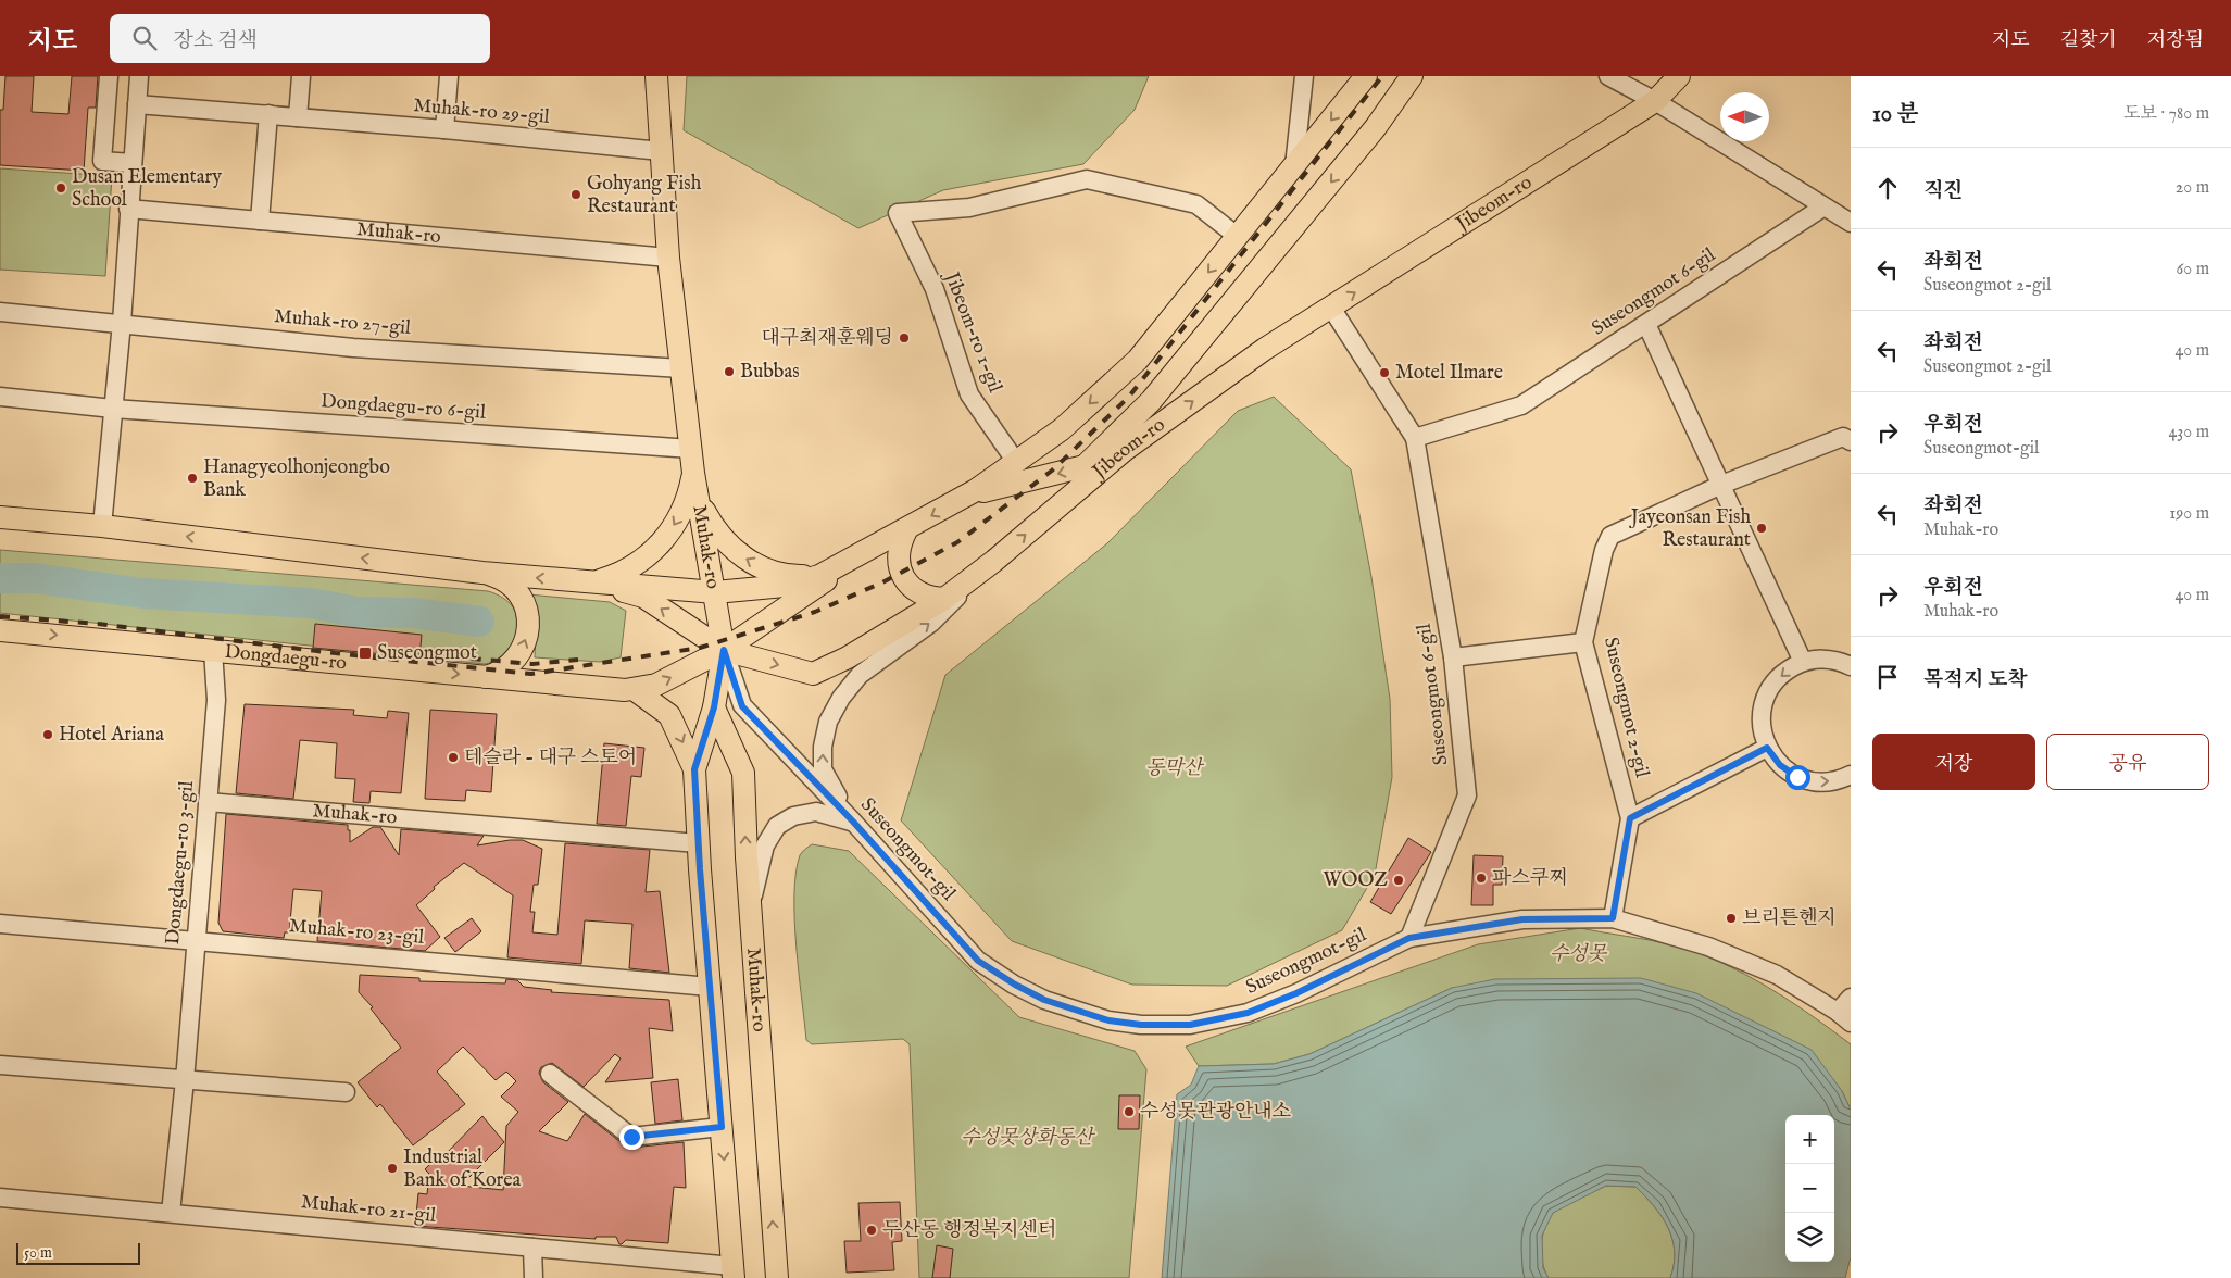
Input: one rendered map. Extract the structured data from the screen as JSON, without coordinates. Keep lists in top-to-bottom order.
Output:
{
  "streets": {
    "main road": ["Jibeom-ro", "Muhak-ro", "Dongdaegu-ro"],
    "street": [
      "Muhak-ro 29-gil",
      "Suseongmot 6-gil",
      "Muhak-ro 27-gil",
      "Jibeom-ro 1-gil",
      "Dongdaegu-ro 6-gil",
      "Suseongmot 2-gil",
      "Suseongmot-gil",
      "Dongdaegu-ro 3-gil",
      "Muhak-ro 23-gil",
      "Muhak-ro 21-gil"
    ]
  },
  "crossings": [
    ["Muhak-ro 29-gil", "Muhak-ro"],
    ["Jibeom-ro", "Muhak-ro"],
    ["Jibeom-ro", "Suseongmot 6-gil"],
    ["Jibeom-ro", "Dongdaegu-ro"],
    ["Jibeom-ro", "Suseongmot-gil"],
    ["Muhak-ro", "Muhak-ro 27-gil"],
    ["Muhak-ro", "Dongdaegu-ro 6-gil"],
    ["Muhak-ro", "Dongdaegu-ro"],
    ["Muhak-ro", "Suseongmot-gil"],
    ["Muhak-ro", "Dongdaegu-ro 3-gil"],
    ["Muhak-ro", "Muhak-ro 23-gil"],
    ["Muhak-ro", "Muhak-ro 21-gil"],
    ["Suseongmot 6-gil", "Suseongmot-gil"],
    ["Dongdaegu-ro", "Suseongmot-gil"],
    ["Dongdaegu-ro", "Dongdaegu-ro 3-gil"],
    ["Suseongmot 2-gil", "Suseongmot-gil"],
    ["Dongdaegu-ro 3-gil", "Muhak-ro 23-gil"],
    ["Dongdaegu-ro 3-gil", "Muhak-ro 21-gil"]
  ],
  "parks": ["동막산", "수성못", "수성못상화동산"],
  "places": {
    "other": [
      "Dusan Elementary School",
      "Gohyang Fish Restaurant",
      "대구최재훈웨딩",
      "Bubbas",
      "Motel Ilmare",
      "Hanagyeolhonjeongbo Bank",
      "Jayeonsan Fish Restaurant",
      "Hotel Ariana",
      "테슬라 - 대구 스토어",
      "파스쿠찌",
      "WOOZ",
      "브리튼헨지",
      "수성못관광안내소",
      "Industrial Bank of Korea",
      "두산동 행정복지센터"
    ],
    "transit": ["Suseongmot"]
  },
  "scale_bar": "50 m",
  "north": "left",
  "page": {
    "header": "지도",
    "search": "장소 검색",
    "nav": ["지도", "길찾기", "저장됨"],
    "heading": ["10 분", "도보 · 780 m"],
    "list": [
      ["직진", "20 m"],
      ["좌회전", "Suseongmot 2-gil", "60 m"],
      ["좌회전", "Suseongmot 2-gil", "40 m"],
      ["우회전", "Suseongmot-gil", "430 m"],
      ["좌회전", "Muhak-ro", "190 m"],
      ["우회전", "Muhak-ro", "40 m"],
      "목적지 도착"
    ],
    "buttons": ["저장", "공유"],
    "map_buttons": ["+", "−"],
    "scale": "50 m"
  }
}
